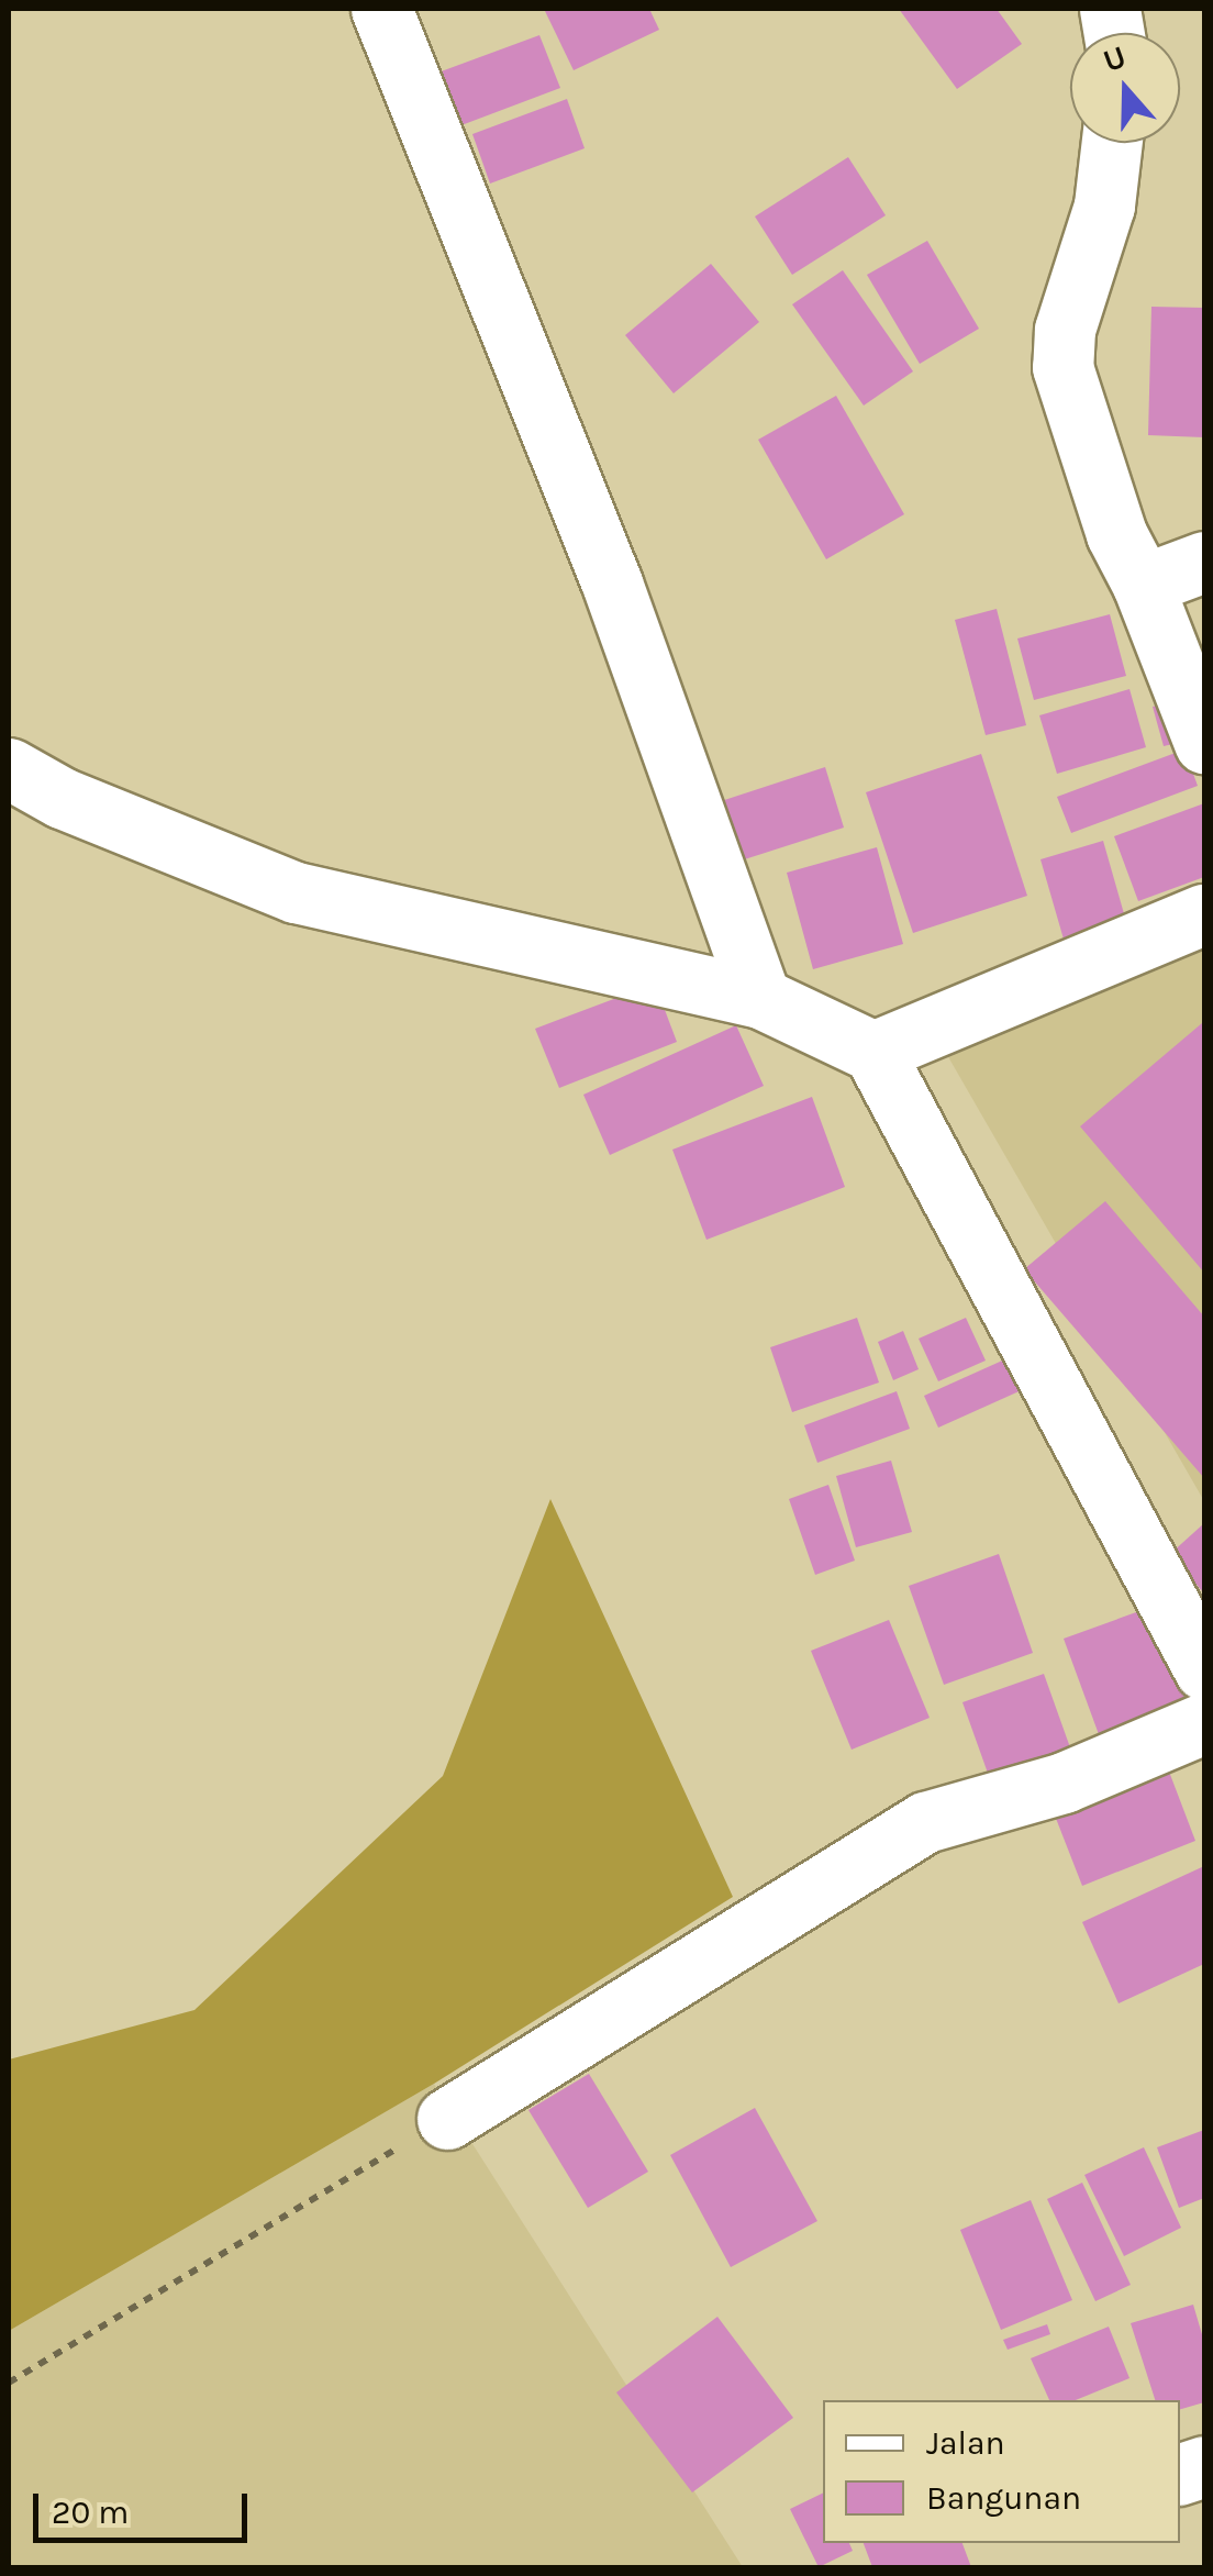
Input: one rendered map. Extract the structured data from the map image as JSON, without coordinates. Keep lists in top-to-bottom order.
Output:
{
  "legend": ["Jalan", "Bangunan"],
  "scale_bar": "20 m",
  "north": "top"
}
